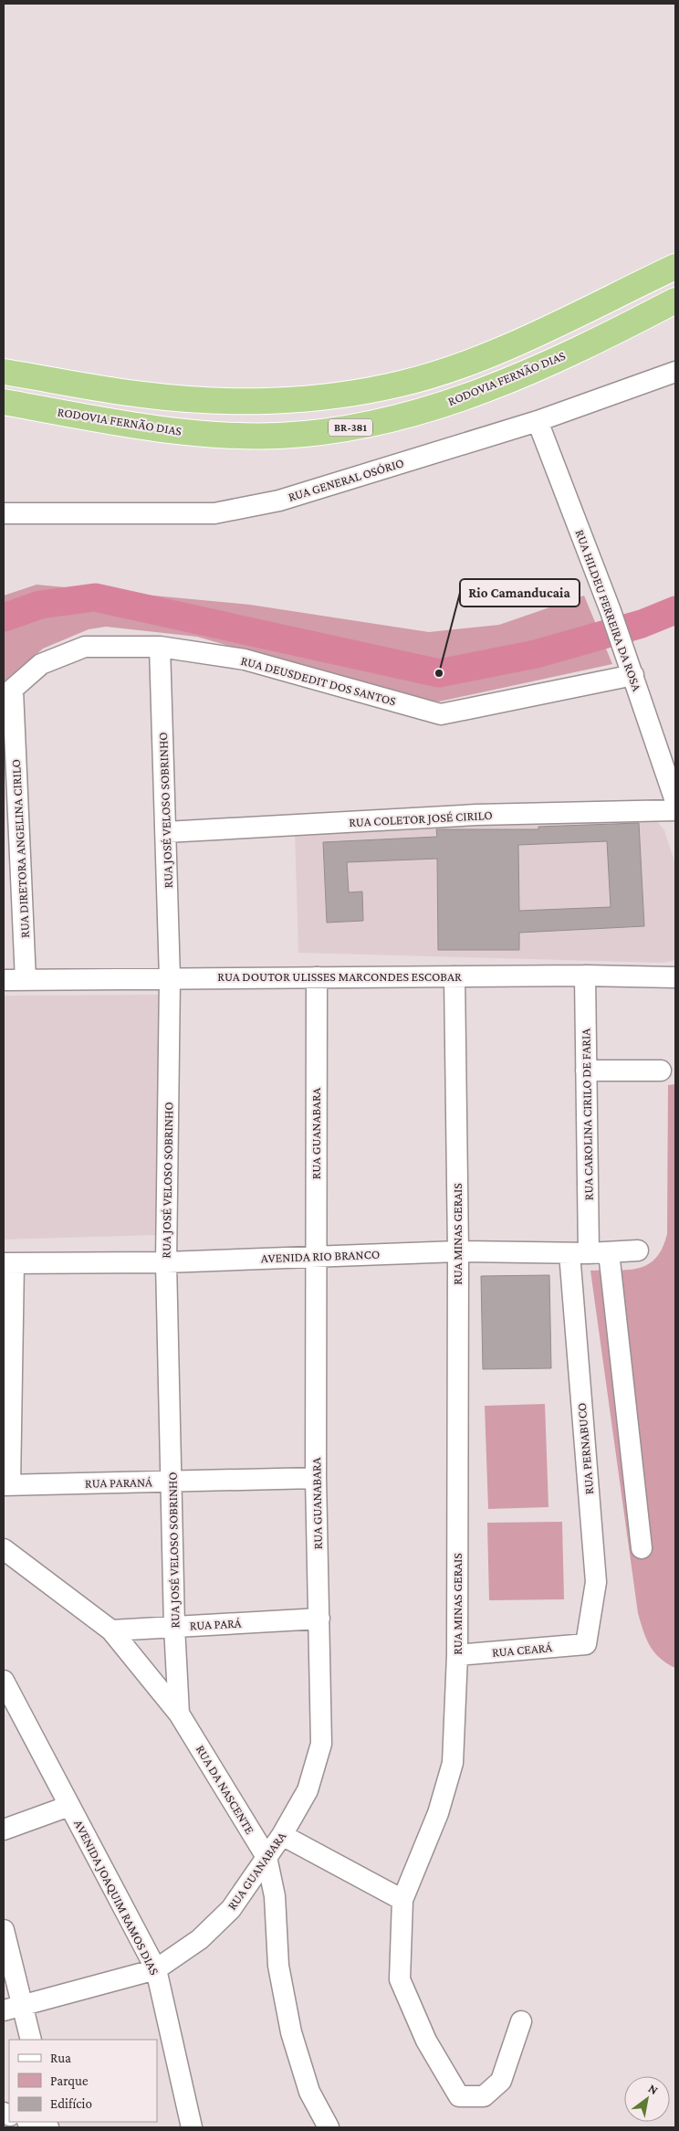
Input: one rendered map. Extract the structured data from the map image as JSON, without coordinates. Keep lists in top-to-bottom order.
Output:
{
  "streets": {
    "highway": ["RODOVIA FERNÃO DIAS", "BR-381"],
    "street": [
      "RUA GENERAL OSÓRIO",
      "RUA HILDEU FERREIRA DA ROSA",
      "RUA DEUSDEDIT DOS SANTOS",
      "RUA JOSÉ VELOSO SOBRINHO",
      "RUA COLETOR JOSÉ CIRILO",
      "RUA DIRETORA ANGELINA CIRILO",
      "RUA DOUTOR ULISSES MARCONDES ESCOBAR",
      "RUA CAROLINA CIRILO DE FARIA",
      "RUA GUANABARA",
      "RUA MINAS GERAIS",
      "AVENIDA RIO BRANCO",
      "RUA PERNABUCO",
      "RUA PARANÁ",
      "RUA PARÁ",
      "RUA CEARÁ",
      "RUA DA NASCENTE",
      "AVENIDA JOAQUIM RAMOS DIAS"
    ]
  },
  "crossings": [
    ["RUA GENERAL OSÓRIO", "RUA HILDEU FERREIRA DA ROSA"],
    ["RUA HILDEU FERREIRA DA ROSA", "RUA DEUSDEDIT DOS SANTOS"],
    ["RUA DEUSDEDIT DOS SANTOS", "RUA JOSÉ VELOSO SOBRINHO"],
    ["RUA DEUSDEDIT DOS SANTOS", "RUA DIRETORA ANGELINA CIRILO"],
    ["RUA JOSÉ VELOSO SOBRINHO", "RUA COLETOR JOSÉ CIRILO"],
    ["RUA JOSÉ VELOSO SOBRINHO", "RUA DOUTOR ULISSES MARCONDES ESCOBAR"],
    ["RUA JOSÉ VELOSO SOBRINHO", "AVENIDA RIO BRANCO"],
    ["RUA JOSÉ VELOSO SOBRINHO", "RUA PARANÁ"],
    ["RUA JOSÉ VELOSO SOBRINHO", "RUA PARÁ"],
    ["RUA JOSÉ VELOSO SOBRINHO", "RUA DA NASCENTE"],
    ["RUA DIRETORA ANGELINA CIRILO", "RUA DOUTOR ULISSES MARCONDES ESCOBAR"],
    ["RUA DOUTOR ULISSES MARCONDES ESCOBAR", "RUA CAROLINA CIRILO DE FARIA"],
    ["RUA DOUTOR ULISSES MARCONDES ESCOBAR", "RUA GUANABARA"],
    ["RUA DOUTOR ULISSES MARCONDES ESCOBAR", "RUA MINAS GERAIS"],
    ["RUA CAROLINA CIRILO DE FARIA", "AVENIDA RIO BRANCO"],
    ["RUA CAROLINA CIRILO DE FARIA", "RUA PERNABUCO"],
    ["RUA GUANABARA", "AVENIDA RIO BRANCO"],
    ["RUA GUANABARA", "RUA PARANÁ"],
    ["RUA GUANABARA", "RUA PARÁ"],
    ["RUA GUANABARA", "RUA DA NASCENTE"],
    ["RUA GUANABARA", "AVENIDA JOAQUIM RAMOS DIAS"],
    ["RUA MINAS GERAIS", "AVENIDA RIO BRANCO"],
    ["RUA MINAS GERAIS", "RUA CEARÁ"],
    ["AVENIDA RIO BRANCO", "RUA PERNABUCO"],
    ["RUA PERNABUCO", "RUA CEARÁ"],
    ["RUA PARÁ", "RUA DA NASCENTE"]
  ],
  "places": ["Rio Camanducaia"],
  "legend": ["Rua", "Parque", "Edifício"],
  "north": "top right"
}
